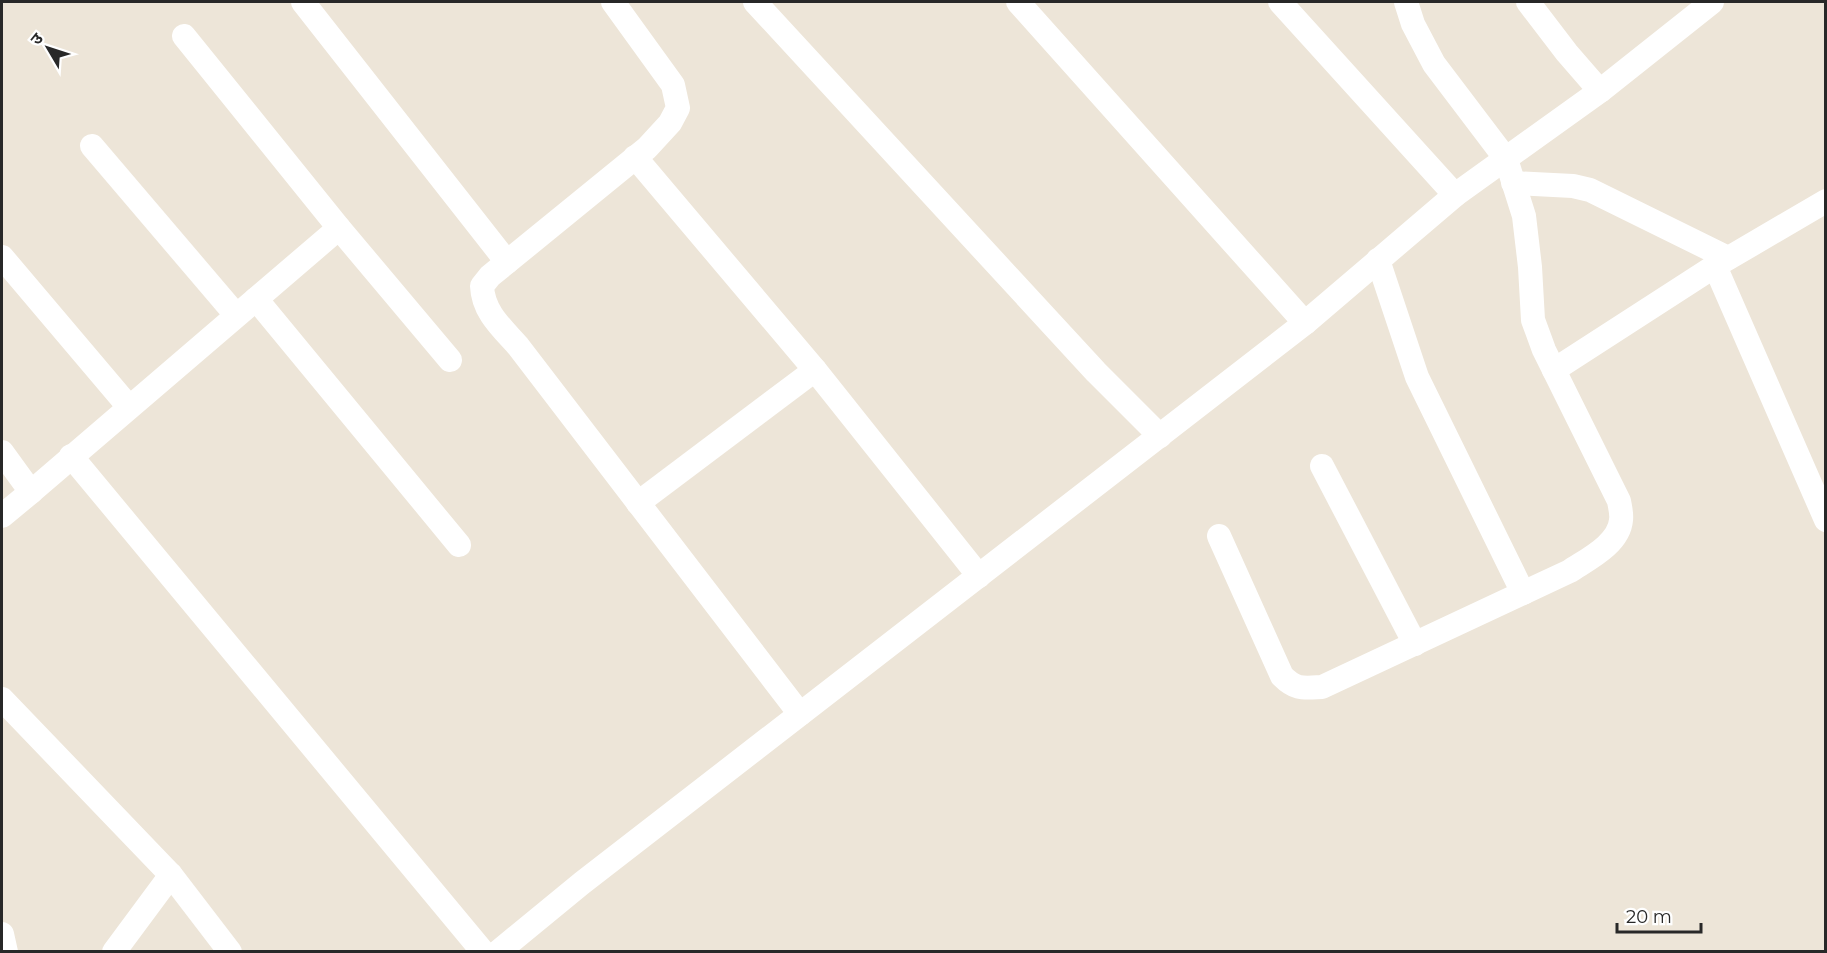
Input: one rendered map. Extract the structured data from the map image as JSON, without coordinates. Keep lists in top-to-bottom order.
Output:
{
  "scale_bar": "20 m",
  "north": "top left"
}
